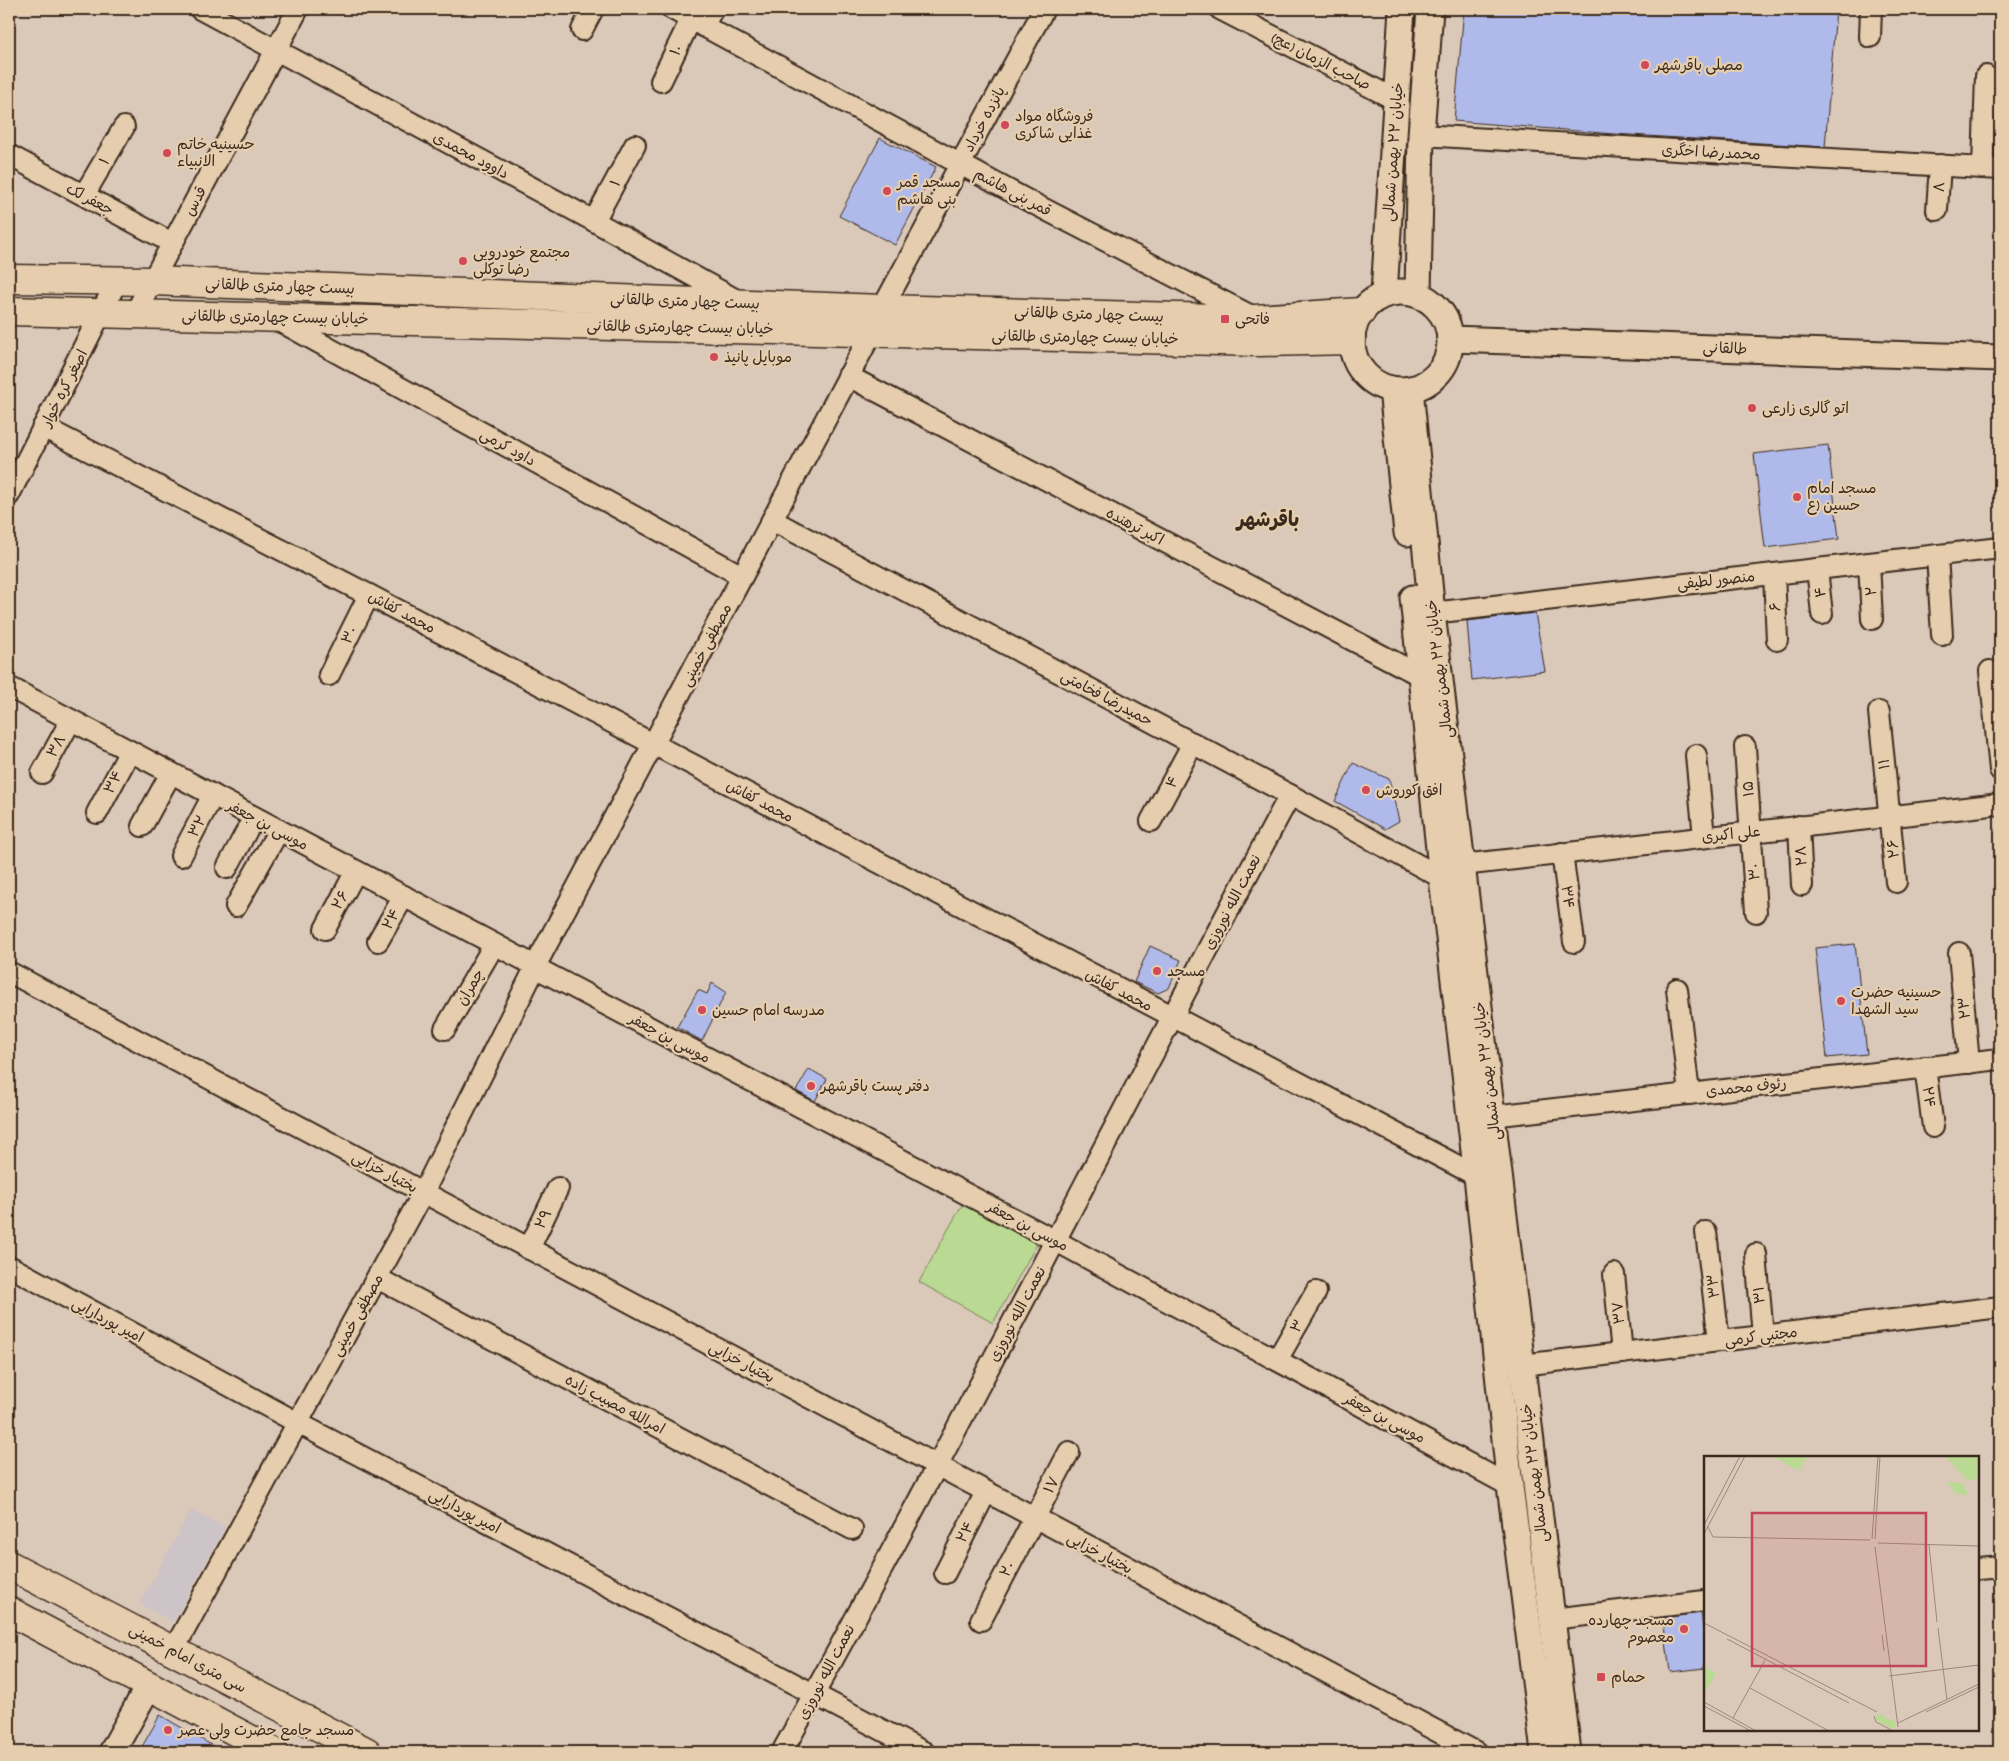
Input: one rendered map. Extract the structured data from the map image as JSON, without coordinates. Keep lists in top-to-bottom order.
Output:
{
  "streets": {
    "main road": ["بیست چهار متری طالقانی", "خیابان بیست چهارمتری طالقانی", "سی متری امام خمینی"],
    "street": [
      "۱۰",
      "صاحب الزمان (عج)",
      "پانزده خرداد",
      "خیابان ۲۲ بهمن شمالی",
      "محمدرضا اخگری",
      "داوود محمدی",
      "۱",
      "۸",
      "قمر بنی هاشم",
      "جعفر لک",
      "قدس",
      "طالقانی",
      "اصغر کره خوار",
      "داود کرمی",
      "اکبر ترهنده",
      "منصور لطیفی",
      "۲",
      "۴",
      "۶",
      "محمد کفاش",
      "۳۰",
      "مصطفی خمینی",
      "حمیدرضا فخامتی",
      "۳۸",
      "۱۱",
      "۳۴",
      "۱۵",
      "موسی بن جعفر",
      "۳۲",
      "علی اکبری",
      "۲۶",
      "۲۸",
      "نعمت الله نوروزی",
      "۲۴",
      "چمران",
      "۲۳",
      "رئوف محمدی",
      "بختیار خزایی",
      "۲۹",
      "۳۳",
      "۳۱",
      "۳۷",
      "امیر پوردارایی",
      "۳",
      "مجتبی کرمی",
      "امرالله مصیب زاده",
      "۱۷",
      "۲۰"
    ]
  },
  "crossings": [
    ["۱۰", "قمر بنی هاشم"],
    ["صاحب الزمان (عج)", "خیابان ۲۲ بهمن شمالی"],
    ["پانزده خرداد", "قمر بنی هاشم"],
    ["پانزده خرداد", "بیست چهار متری طالقانی"],
    ["پانزده خرداد", "خیابان بیست چهارمتری طالقانی"],
    ["پانزده خرداد", "مصطفی خمینی"],
    ["خیابان ۲۲ بهمن شمالی", "محمدرضا اخگری"],
    ["خیابان ۲۲ بهمن شمالی", "خیابان بیست چهارمتری طالقانی"],
    ["خیابان ۲۲ بهمن شمالی", "طالقانی"],
    ["خیابان ۲۲ بهمن شمالی", "اکبر ترهنده"],
    ["خیابان ۲۲ بهمن شمالی", "منصور لطیفی"],
    ["خیابان ۲۲ بهمن شمالی", "محمد کفاش"],
    ["خیابان ۲۲ بهمن شمالی", "حمیدرضا فخامتی"],
    ["خیابان ۲۲ بهمن شمالی", "موسی بن جعفر"],
    ["خیابان ۲۲ بهمن شمالی", "علی اکبری"],
    ["خیابان ۲۲ بهمن شمالی", "رئوف محمدی"],
    ["خیابان ۲۲ بهمن شمالی", "مجتبی کرمی"],
    ["محمدرضا اخگری", "۸"],
    ["داوود محمدی", "۱"],
    ["داوود محمدی", "قدس"],
    ["داوود محمدی", "بیست چهار متری طالقانی"],
    ["۱", "جعفر لک"],
    ["قمر بنی هاشم", "خیابان بیست چهارمتری طالقانی"],
    ["جعفر لک", "قدس"],
    ["قدس", "بیست چهار متری طالقانی"],
    ["قدس", "خیابان بیست چهارمتری طالقانی"],
    ["بیست چهار متری طالقانی", "خیابان بیست چهارمتری طالقانی"],
    ["بیست چهار متری طالقانی", "اصغر کره خوار"],
    ["بیست چهار متری طالقانی", "مصطفی خمینی"],
    ["خیابان بیست چهارمتری طالقانی", "طالقانی"],
    ["خیابان بیست چهارمتری طالقانی", "اصغر کره خوار"],
    ["خیابان بیست چهارمتری طالقانی", "داود کرمی"],
    ["خیابان بیست چهارمتری طالقانی", "مصطفی خمینی"],
    ["اصغر کره خوار", "محمد کفاش"],
    ["داود کرمی", "مصطفی خمینی"],
    ["اکبر ترهنده", "مصطفی خمینی"],
    ["منصور لطیفی", "۲"],
    ["منصور لطیفی", "۴"],
    ["منصور لطیفی", "۶"],
    ["۴", "حمیدرضا فخامتی"],
    ["محمد کفاش", "۳۰"],
    ["محمد کفاش", "مصطفی خمینی"],
    ["محمد کفاش", "نعمت الله نوروزی"],
    ["۳۰", "۱۵"],
    ["۳۰", "علی اکبری"],
    ["مصطفی خمینی", "حمیدرضا فخامتی"],
    ["مصطفی خمینی", "موسی بن جعفر"],
    ["مصطفی خمینی", "بختیار خزایی"],
    ["مصطفی خمینی", "امیر پوردارایی"],
    ["مصطفی خمینی", "امرالله مصیب زاده"],
    ["مصطفی خمینی", "سی متری امام خمینی"],
    ["حمیدرضا فخامتی", "نعمت الله نوروزی"],
    ["۳۸", "موسی بن جعفر"],
    ["۱۱", "علی اکبری"],
    ["۱۱", "۲۶"],
    ["۳۴", "موسی بن جعفر"],
    ["۳۴", "علی اکبری"],
    ["۱۵", "علی اکبری"],
    ["موسی بن جعفر", "۳۲"],
    ["موسی بن جعفر", "۲۶"],
    ["موسی بن جعفر", "نعمت الله نوروزی"],
    ["موسی بن جعفر", "۲۴"],
    ["موسی بن جعفر", "چمران"],
    ["موسی بن جعفر", "۳"],
    ["علی اکبری", "۲۶"],
    ["علی اکبری", "۲۸"],
    ["نعمت الله نوروزی", "بختیار خزایی"],
    ["نعمت الله نوروزی", "امیر پوردارایی"],
    ["۲۴", "رئوف محمدی"],
    ["۲۴", "بختیار خزایی"],
    ["۲۳", "رئوف محمدی"],
    ["بختیار خزایی", "۲۹"],
    ["بختیار خزایی", "۱۷"],
    ["بختیار خزایی", "۲۰"],
    ["۳۳", "مجتبی کرمی"],
    ["۳۱", "مجتبی کرمی"],
    ["۳۷", "مجتبی کرمی"],
    ["۱۷", "۲۰"]
  ],
  "districts": ["باقرشهر"],
  "places": {
    "other": [
      "مصلی باقرشهر",
      "فروشگاه مواد غذایی شاکری",
      "حسینیه خاتم الانبیاء",
      "مسجد قمر بنی هاشم",
      "مجتمع خودرویی رضا توکلی",
      "موبایل پانیذ",
      "اتو گالری زارعی",
      "مسجد امام حسین (ع",
      "افق کوروش",
      "مسجد",
      "حسینیه حضرت سید الشهدا",
      "مدرسه امام حسین",
      "دفتر پست باقرشهر",
      "مسجد چهارده معصوم",
      "مسجد جامع حضرت ولی عصر"
    ],
    "transit": ["فاتحی", "حمام"]
  }
}
